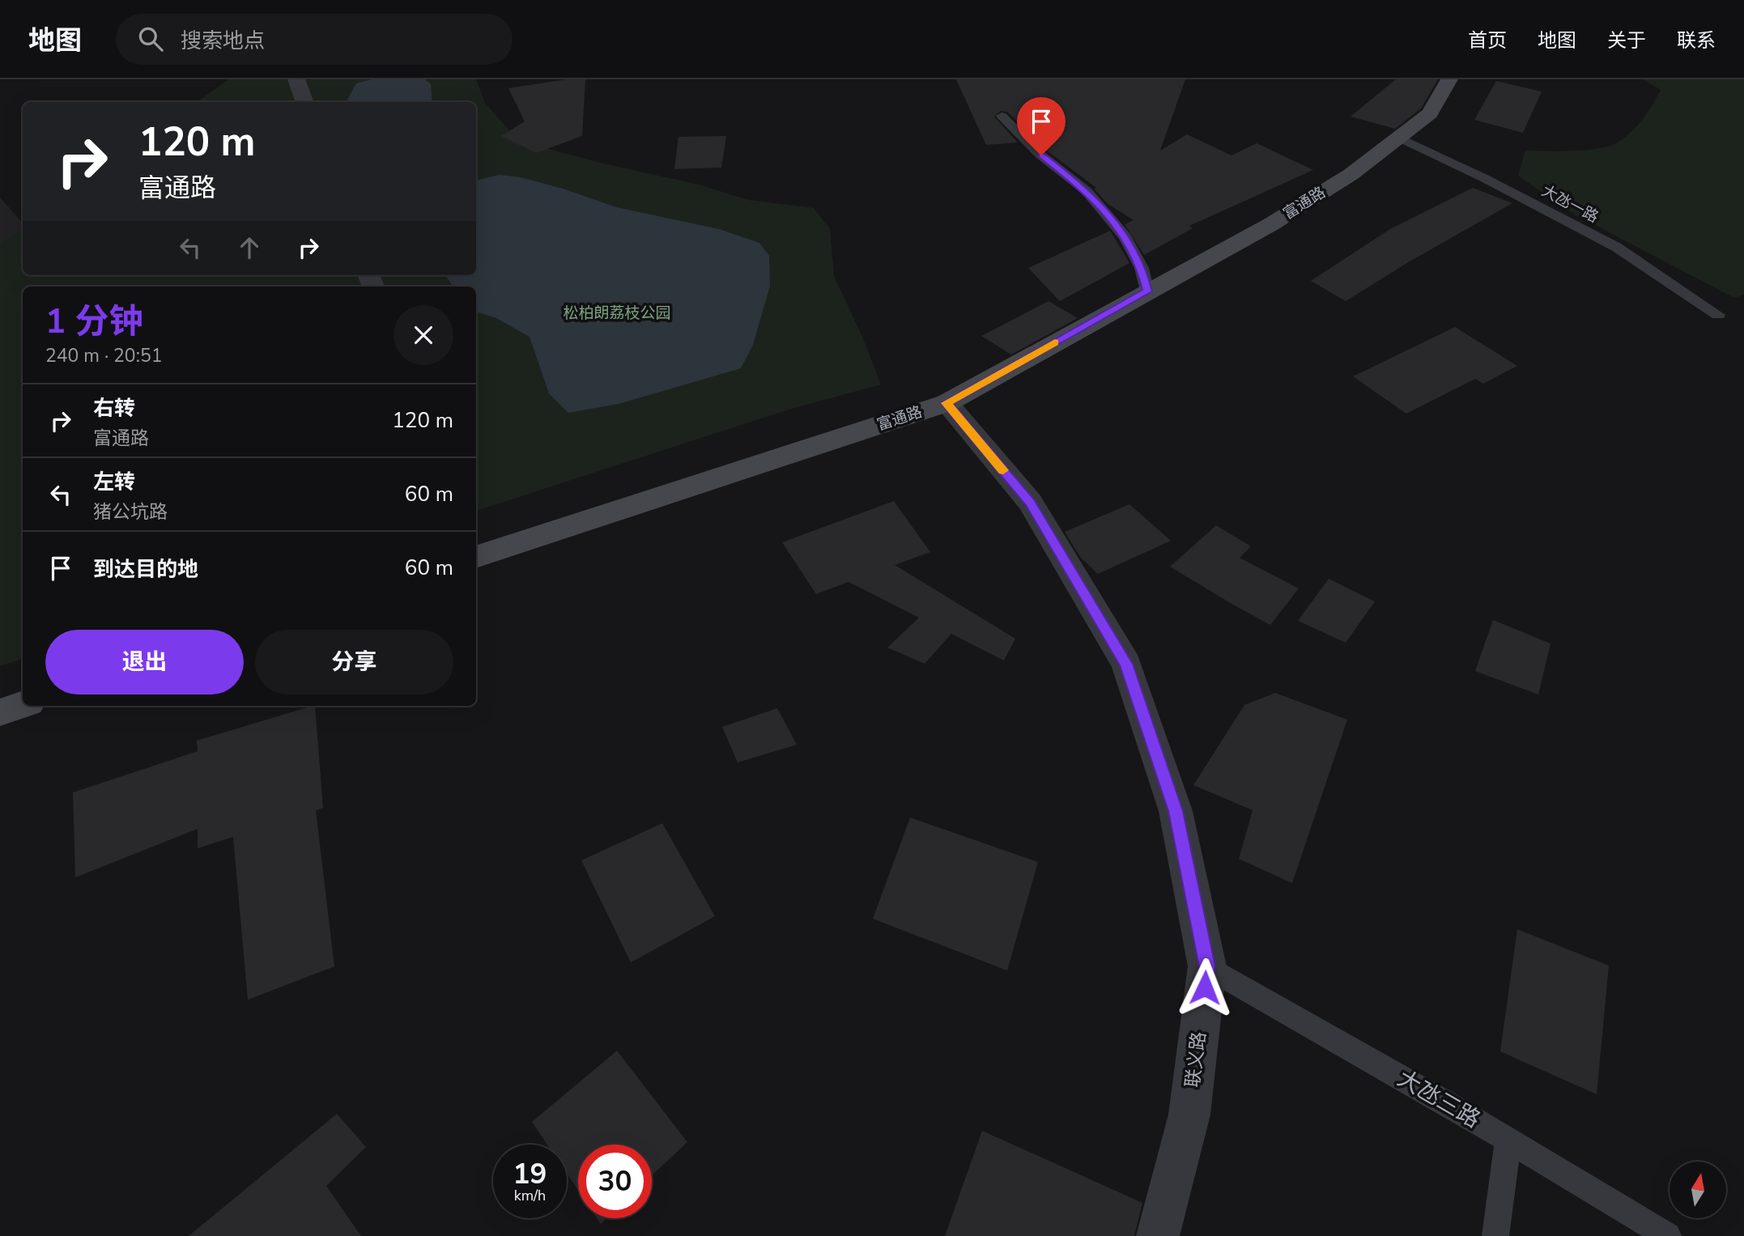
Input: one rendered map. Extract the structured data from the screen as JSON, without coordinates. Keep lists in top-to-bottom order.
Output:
{
  "streets": {
    "street": ["富通路", "联义路"],
    "lane": ["大氹一路", "大氹三路"]
  },
  "crossings": [
    ["富通路", "大氹一路"],
    ["富通路", "联义路"],
    ["联义路", "大氹三路"]
  ],
  "parks": ["松柏朗荔枝公园"],
  "north": "top",
  "page": {
    "header": "地图",
    "search": "搜索地点",
    "nav": [
      "首页",
      "地图",
      "关于",
      "联系"
    ],
    "turn": ["120 m", "富通路"],
    "heading": ["1 分钟", "240 m · 20:51"],
    "list": [
      {
        "name": "右转",
        "note": "富通路",
        "value": "120 m"
      },
      {
        "name": "左转",
        "note": "猪公坑路",
        "value": "60 m"
      },
      {
        "name": "到达目的地",
        "value": "60 m"
      }
    ],
    "buttons": ["退出", "分享"],
    "speed": "19 km/h",
    "limit": "30"
  }
}
